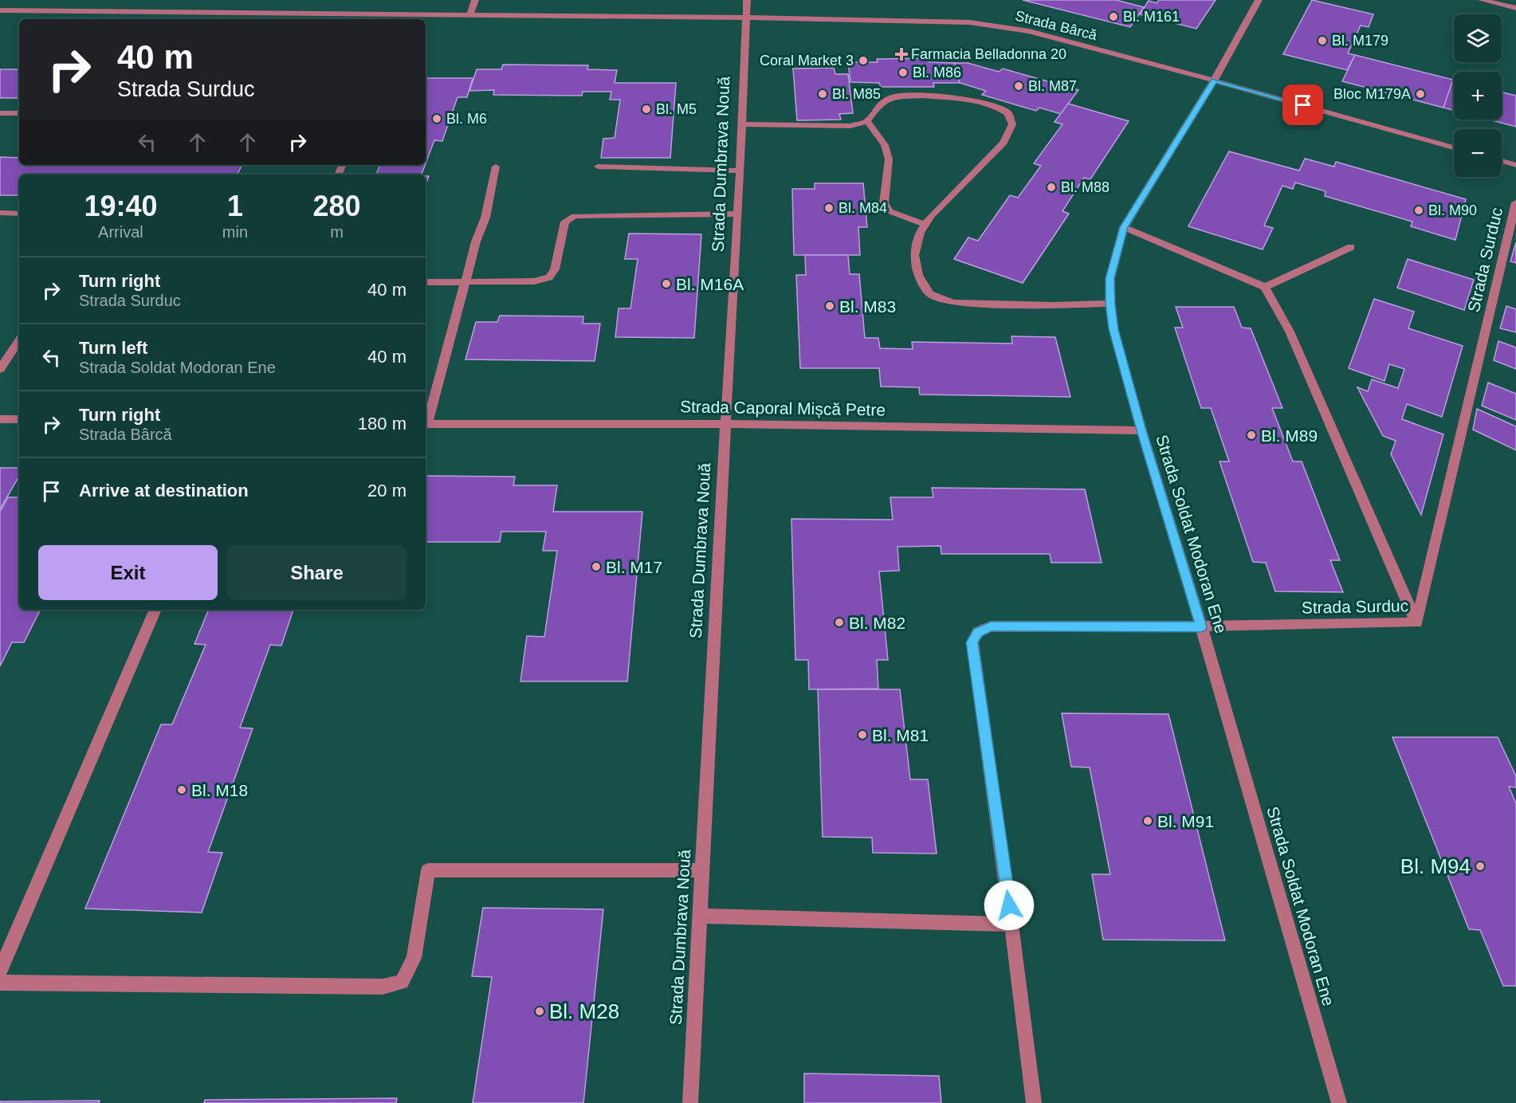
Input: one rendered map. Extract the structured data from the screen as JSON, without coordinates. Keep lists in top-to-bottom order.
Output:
{
  "streets": {
    "street": [
      "Strada Bârcă",
      "Strada Dumbrava Nouă",
      "Strada Surduc",
      "Strada Caporal Mișcă Petre",
      "Strada Soldat Modoran Ene"
    ]
  },
  "crossings": [
    ["Strada Bârcă", "Strada Dumbrava Nouă"],
    ["Strada Bârcă", "Strada Soldat Modoran Ene"],
    ["Strada Dumbrava Nouă", "Strada Caporal Mișcă Petre"],
    ["Strada Surduc", "Strada Soldat Modoran Ene"],
    ["Strada Caporal Mișcă Petre", "Strada Soldat Modoran Ene"]
  ],
  "places": {
    "other": [
      "Bl. M161",
      "Bl. M179",
      "Coral Market 3",
      "Bl. M86",
      "Bl. M87",
      "Bl. M85",
      "Bloc M179A",
      "Bl. M5",
      "Bl. M6",
      "Bl. M88",
      "Bl. M84",
      "Bl. M90",
      "Bl. M16A",
      "Bl. M83",
      "Bl. M89",
      "Bl. M17",
      "Bl. M82",
      "Bl. M81",
      "Bl. M18",
      "Bl. M91",
      "Bl. M94",
      "Bl. M28"
    ],
    "health": ["Farmacia Belladonna 20"]
  },
  "page": {
    "map_buttons": ["+", "−"],
    "turn": ["40 m", "Strada Surduc"],
    "eta": [
      "19:40",
      "Arrival",
      "1",
      "min",
      "280",
      "m"
    ],
    "list": [
      {
        "name": "Turn right",
        "note": "Strada Surduc",
        "value": "40 m"
      },
      {
        "name": "Turn left",
        "note": "Strada Soldat Modoran Ene",
        "value": "40 m"
      },
      {
        "name": "Turn right",
        "note": "Strada Bârcă",
        "value": "180 m"
      },
      {
        "name": "Arrive at destination",
        "value": "20 m"
      }
    ],
    "buttons": ["Exit", "Share"]
  }
}
